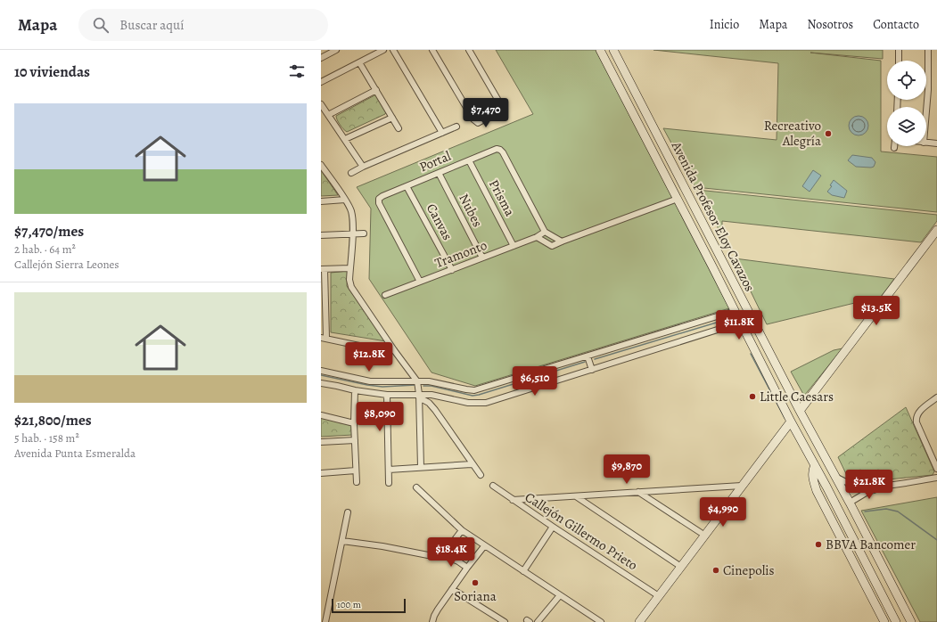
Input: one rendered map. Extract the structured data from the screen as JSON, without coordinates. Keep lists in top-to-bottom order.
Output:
{
  "streets": {
    "main road": ["Avenida Profesor Eloy Cavazos"],
    "street": [
      "Portal",
      "Prisma",
      "Nubes",
      "Canvas",
      "Tramonto",
      "Callejón Gillermo Prieto"
    ]
  },
  "crossings": [
    ["Portal", "Prisma"],
    ["Portal", "Nubes"],
    ["Portal", "Canvas"],
    ["Portal", "Tramonto"],
    ["Prisma", "Tramonto"],
    ["Nubes", "Tramonto"],
    ["Canvas", "Tramonto"]
  ],
  "places": [
    "Recreativo Alegría",
    "Little Caesars",
    "BBVA Bancomer",
    "Cinepolis",
    "Soriana"
  ],
  "scale_bar": "100 m",
  "page": {
    "header": "Mapa",
    "search": "Buscar aquí",
    "nav": [
      "Inicio",
      "Mapa",
      "Nosotros",
      "Contacto"
    ],
    "heading": "10 viviendas",
    "list": [
      {
        "name": "$7,470/mes",
        "note": "2 hab. · 64 m² · Callejón Sierra Leones"
      },
      {
        "name": "$21,800/mes",
        "note": "5 hab. · 158 m² · Avenida Punta Esmeralda"
      }
    ],
    "price": [
      "$7,470",
      "$13.5K",
      "$11.8K",
      "$12.8K",
      "$6,510",
      "$8,090",
      "$9,870",
      "$21.8K",
      "$4,990",
      "$18.4K"
    ],
    "scale": "100 m"
  }
}
